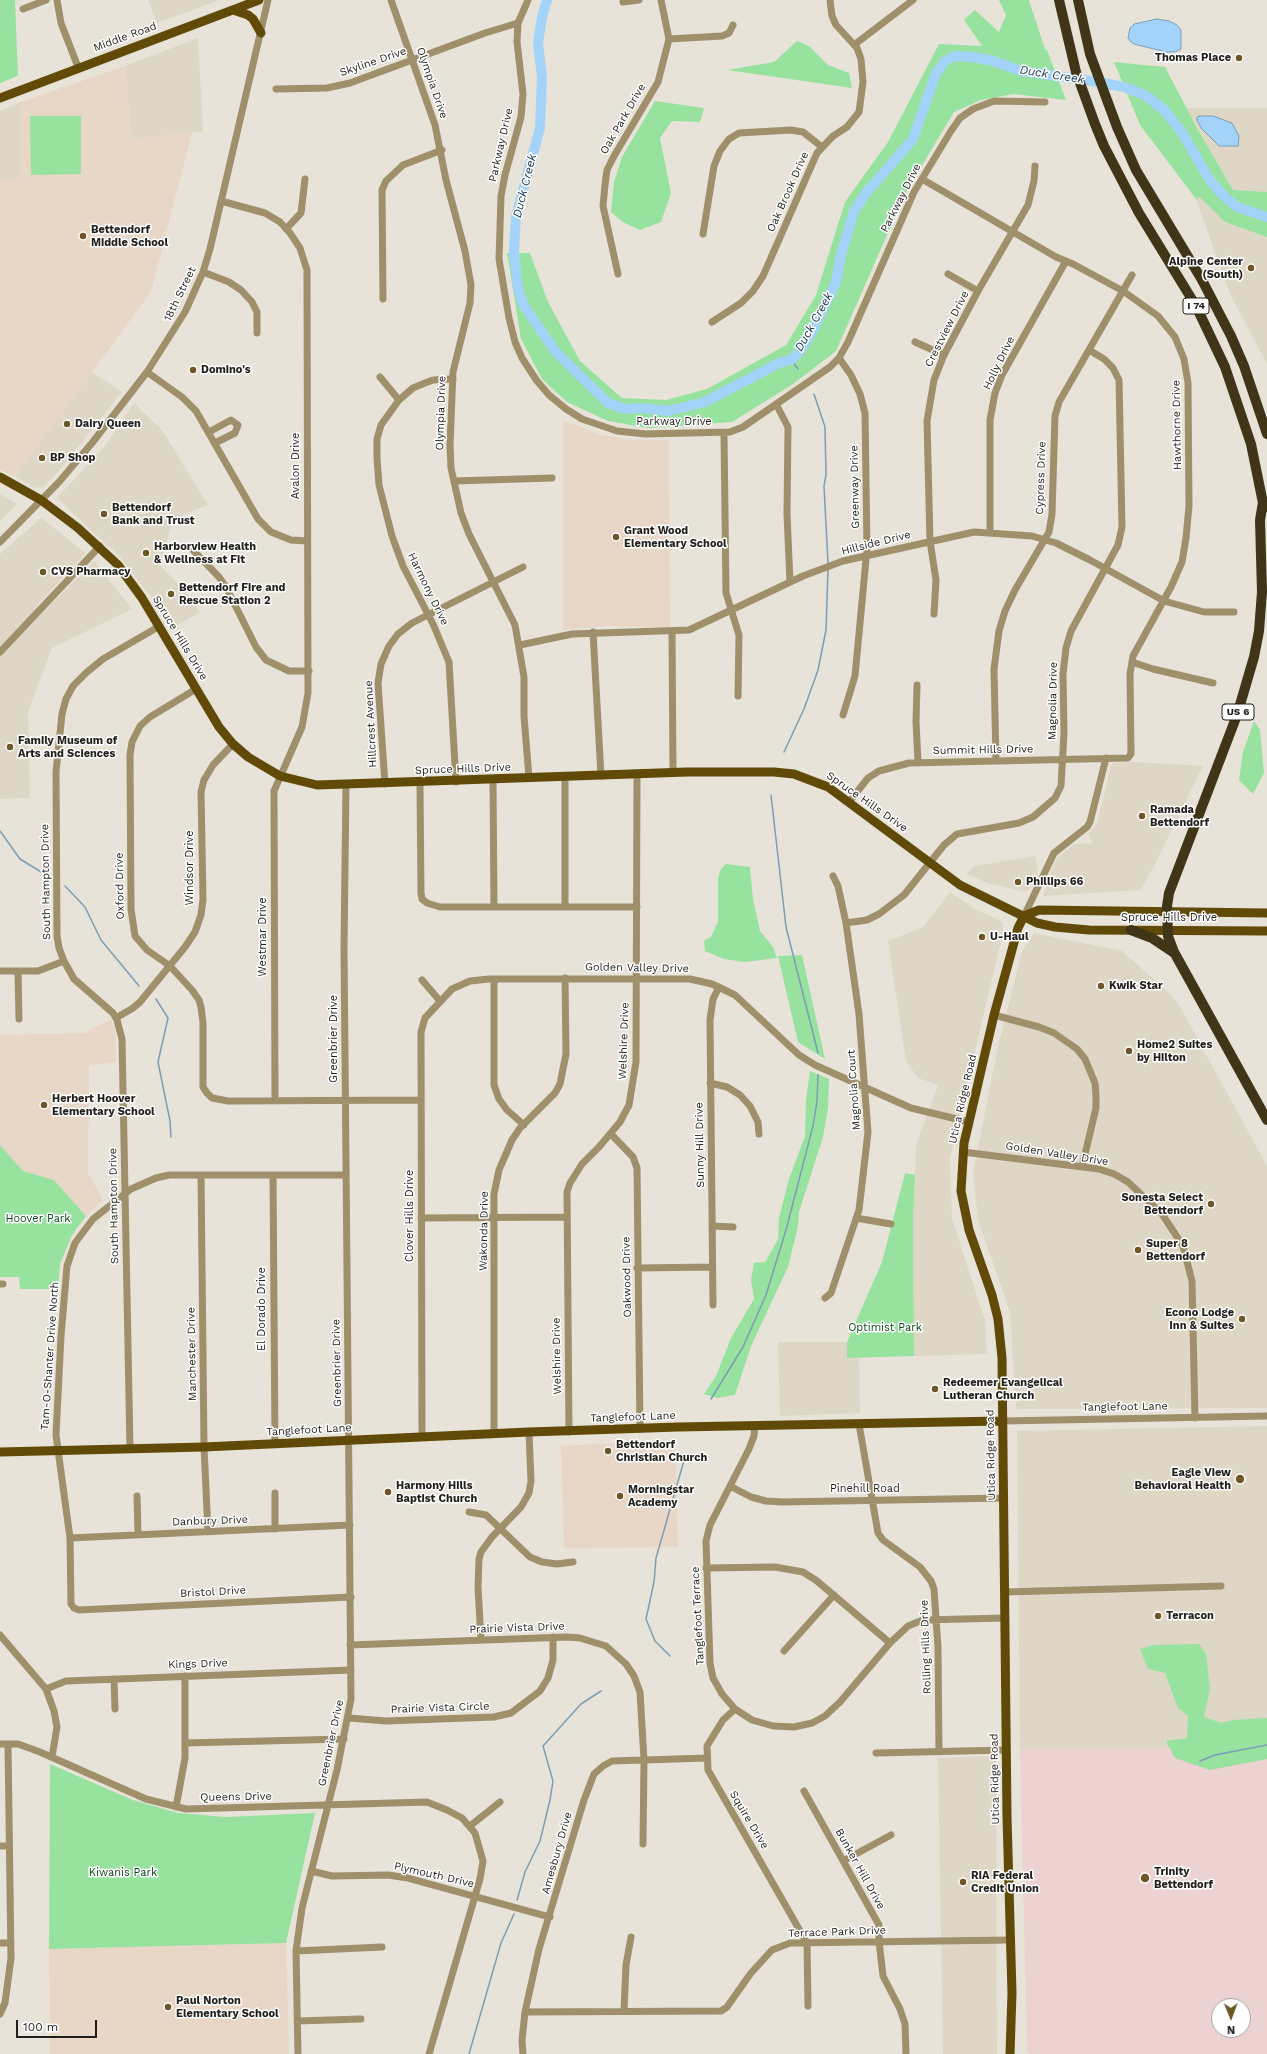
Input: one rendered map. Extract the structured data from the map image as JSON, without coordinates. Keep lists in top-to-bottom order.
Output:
{
  "streets": {
    "highway": ["I 74", "US 6"],
    "main road": [
      "Middle Road",
      "Spruce Hills Drive",
      "Utica Ridge Road",
      "Tanglefoot Lane"
    ],
    "street": [
      "Skyline Drive",
      "Olympia Drive",
      "Oak Park Drive",
      "Parkway Drive",
      "Oak Brook Drive",
      "18th Street",
      "Crestview Drive",
      "Holly Drive",
      "Hawthorne Drive",
      "Avalon Drive",
      "Cypress Drive",
      "Greenway Drive",
      "Hillside Drive",
      "Harmony Drive",
      "Magnolia Drive",
      "Hillcrest Avenue",
      "Summit Hills Drive",
      "Windsor Drive",
      "South Hampton Drive",
      "Oxford Drive",
      "Westmar Drive",
      "Golden Valley Drive",
      "Greenbrier Drive",
      "Welshire Drive",
      "Magnolia Court",
      "Sunny Hill Drive",
      "Clover Hills Drive",
      "Wakonda Drive",
      "Oakwood Drive",
      "El Dorado Drive",
      "Manchester Drive",
      "Tam-O-Shanter Drive North",
      "Pinehill Road",
      "Danbury Drive",
      "Bristol Drive",
      "Tanglefoot Terrace",
      "Prairie Vista Drive",
      "Rolling Hills Drive",
      "Kings Drive",
      "Prairie Vista Circle",
      "Queens Drive",
      "Squire Drive",
      "Amesbury Drive",
      "Bunker Hill Drive",
      "Plymouth Drive",
      "Terrace Park Drive"
    ]
  },
  "crossings": [
    ["Skyline Drive", "Olympia Drive"],
    ["Skyline Drive", "Parkway Drive"],
    ["Olympia Drive", "Hillside Drive"],
    ["Olympia Drive", "Harmony Drive"],
    ["Olympia Drive", "Spruce Hills Drive"],
    ["Olympia Drive", "Hillcrest Avenue"],
    ["Parkway Drive", "Hawthorne Drive"],
    ["Parkway Drive", "Greenway Drive"],
    ["18th Street", "Avalon Drive"],
    ["18th Street", "Spruce Hills Drive"],
    ["I 74", "US 6"],
    ["Crestview Drive", "Hawthorne Drive"],
    ["Crestview Drive", "Hillside Drive"],
    ["Holly Drive", "Hawthorne Drive"],
    ["Holly Drive", "Hillside Drive"],
    ["Hawthorne Drive", "Cypress Drive"],
    ["Hawthorne Drive", "Hillside Drive"],
    ["Hawthorne Drive", "Summit Hills Drive"],
    ["Avalon Drive", "Spruce Hills Drive"],
    ["Avalon Drive", "Westmar Drive"],
    ["Cypress Drive", "Hillside Drive"],
    ["Cypress Drive", "Magnolia Drive"],
    ["Cypress Drive", "Summit Hills Drive"],
    ["Greenway Drive", "Hillside Drive"],
    ["Hillside Drive", "Magnolia Drive"],
    ["Harmony Drive", "Spruce Hills Drive"],
    ["Harmony Drive", "Hillcrest Avenue"],
    ["Spruce Hills Drive", "Magnolia Drive"],
    ["Spruce Hills Drive", "US 6"],
    ["Spruce Hills Drive", "Hillcrest Avenue"],
    ["Spruce Hills Drive", "Summit Hills Drive"],
    ["Spruce Hills Drive", "Windsor Drive"],
    ["Spruce Hills Drive", "South Hampton Drive"],
    ["Spruce Hills Drive", "Oxford Drive"],
    ["Spruce Hills Drive", "Westmar Drive"],
    ["Spruce Hills Drive", "Greenbrier Drive"],
    ["Spruce Hills Drive", "Welshire Drive"],
    ["Spruce Hills Drive", "Utica Ridge Road"],
    ["Magnolia Drive", "Summit Hills Drive"],
    ["Magnolia Drive", "Magnolia Court"],
    ["Summit Hills Drive", "Utica Ridge Road"],
    ["Windsor Drive", "South Hampton Drive"],
    ["Windsor Drive", "Oxford Drive"],
    ["South Hampton Drive", "Tam-O-Shanter Drive North"],
    ["South Hampton Drive", "Tanglefoot Lane"],
    ["Oxford Drive", "Westmar Drive"],
    ["Golden Valley Drive", "Welshire Drive"],
    ["Golden Valley Drive", "Magnolia Court"],
    ["Golden Valley Drive", "Utica Ridge Road"],
    ["Golden Valley Drive", "Sunny Hill Drive"],
    ["Golden Valley Drive", "Clover Hills Drive"],
    ["Golden Valley Drive", "Wakonda Drive"],
    ["Golden Valley Drive", "Tanglefoot Lane"],
    ["Greenbrier Drive", "Tam-O-Shanter Drive North"],
    ["Greenbrier Drive", "Tanglefoot Lane"],
    ["Greenbrier Drive", "Danbury Drive"],
    ["Greenbrier Drive", "Bristol Drive"],
    ["Greenbrier Drive", "Prairie Vista Drive"],
    ["Greenbrier Drive", "Kings Drive"],
    ["Greenbrier Drive", "Prairie Vista Circle"],
    ["Greenbrier Drive", "Queens Drive"],
    ["Greenbrier Drive", "Plymouth Drive"],
    ["Welshire Drive", "Oakwood Drive"],
    ["Welshire Drive", "Tanglefoot Lane"],
    ["Utica Ridge Road", "Tanglefoot Lane"],
    ["Utica Ridge Road", "Pinehill Road"],
    ["Utica Ridge Road", "Tanglefoot Terrace"],
    ["Utica Ridge Road", "Terrace Park Drive"],
    ["Clover Hills Drive", "Tanglefoot Lane"],
    ["Wakonda Drive", "Tanglefoot Lane"],
    ["Oakwood Drive", "Tanglefoot Lane"],
    ["El Dorado Drive", "Tam-O-Shanter Drive North"],
    ["El Dorado Drive", "Tanglefoot Lane"],
    ["Manchester Drive", "Tam-O-Shanter Drive North"],
    ["Manchester Drive", "Tanglefoot Lane"],
    ["Manchester Drive", "Danbury Drive"],
    ["Tam-O-Shanter Drive North", "Tanglefoot Lane"],
    ["Tam-O-Shanter Drive North", "Danbury Drive"],
    ["Tam-O-Shanter Drive North", "Bristol Drive"],
    ["Tanglefoot Lane", "Tanglefoot Terrace"],
    ["Tanglefoot Lane", "Rolling Hills Drive"],
    ["Pinehill Road", "Tanglefoot Terrace"],
    ["Pinehill Road", "Rolling Hills Drive"],
    ["Tanglefoot Terrace", "Rolling Hills Drive"],
    ["Tanglefoot Terrace", "Squire Drive"],
    ["Prairie Vista Drive", "Prairie Vista Circle"],
    ["Prairie Vista Drive", "Amesbury Drive"],
    ["Squire Drive", "Amesbury Drive"],
    ["Squire Drive", "Terrace Park Drive"],
    ["Amesbury Drive", "Plymouth Drive"],
    ["Amesbury Drive", "Terrace Park Drive"],
    ["Bunker Hill Drive", "Terrace Park Drive"]
  ],
  "water": ["Duck Creek"],
  "parks": ["Hoover Park", "Optimist Park", "Kiwanis Park"],
  "places": [
    "Thomas Place",
    "Bettendorf Middle School",
    "Alpine Center (South)",
    "Domino's",
    "Dairy Queen",
    "BP Shop",
    "Bettendorf Bank and Trust",
    "Grant Wood Elementary School",
    "Harborview Health & Wellness at Fit",
    "CVS Pharmacy",
    "Bettendorf Fire and Rescue Station 2",
    "Family Museum of Arts and Sciences",
    "Ramada Bettendorf",
    "Phillips 66",
    "U-Haul",
    "Kwik Star",
    "Home2 Suites by Hilton",
    "Herbert Hoover Elementary School",
    "Sonesta Select Bettendorf",
    "Super 8 Bettendorf",
    "Econo Lodge Inn & Suites",
    "Redeemer Evangelical Lutheran Church",
    "Bettendorf Christian Church",
    "Eagle View Behavioral Health",
    "Harmony Hills Baptist Church",
    "Morningstar Academy",
    "Terracon",
    "Trinity Bettendorf",
    "RIA Federal Credit Union",
    "Paul Norton Elementary School"
  ],
  "scale_bar": "100 m",
  "north": "bottom"
}
